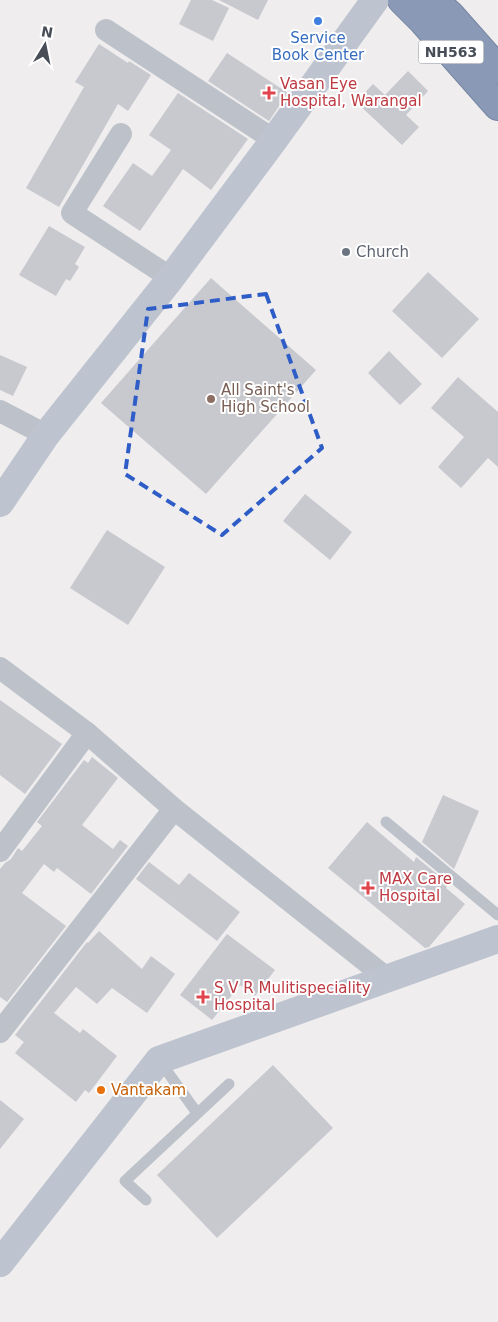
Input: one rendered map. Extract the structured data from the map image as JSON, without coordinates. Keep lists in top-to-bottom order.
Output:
{
  "streets": {
    "highway": ["NH563"]
  },
  "places": {
    "other": [
      "Service Book Center",
      "Church",
      "All Saint's High School",
      "Vantakam"
    ],
    "health": ["Vasan Eye Hospital, Warangal", "MAX Care Hospital", "S V R Mulitispeciality Hospital"]
  },
  "north": "top"
}
